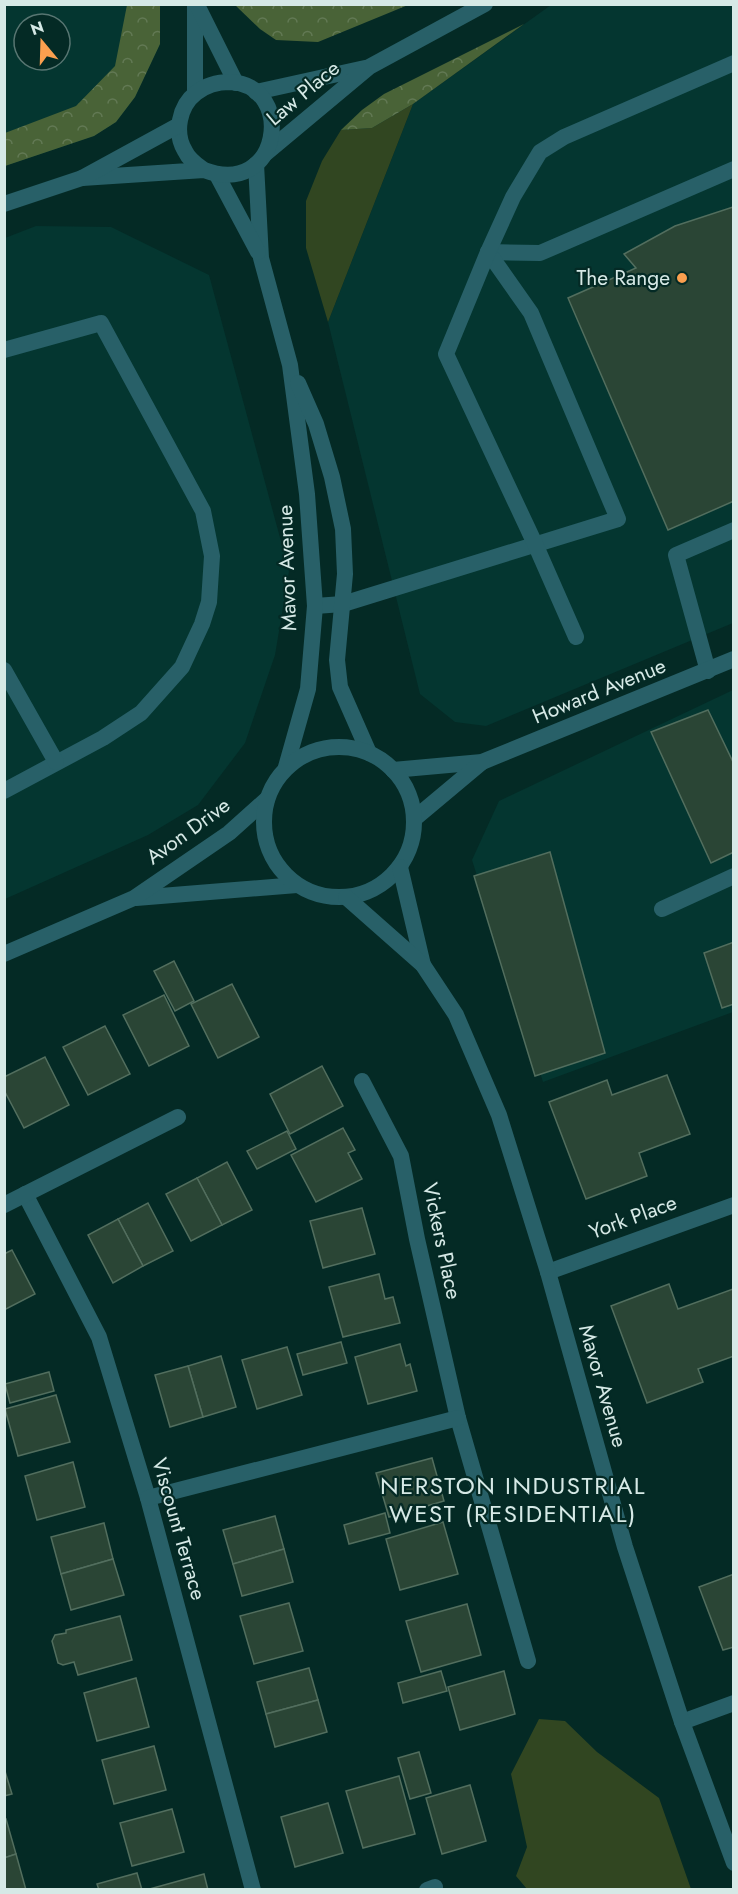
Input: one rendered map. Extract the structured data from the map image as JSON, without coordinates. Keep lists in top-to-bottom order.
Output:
{
  "streets": {
    "street": [
      "Law Place",
      "Mavor Avenue",
      "Howard Avenue",
      "Avon Drive",
      "York Place",
      "Vickers Place",
      "Viscount Terrace"
    ]
  },
  "crossings": [
    ["Law Place", "Mavor Avenue"],
    ["Mavor Avenue", "Howard Avenue"],
    ["Mavor Avenue", "Avon Drive"],
    ["Mavor Avenue", "York Place"],
    ["Howard Avenue", "Avon Drive"]
  ],
  "districts": ["NERSTON INDUSTRIAL WEST (RESIDENTIAL)"],
  "places": ["The Range"],
  "north": "top"
}
